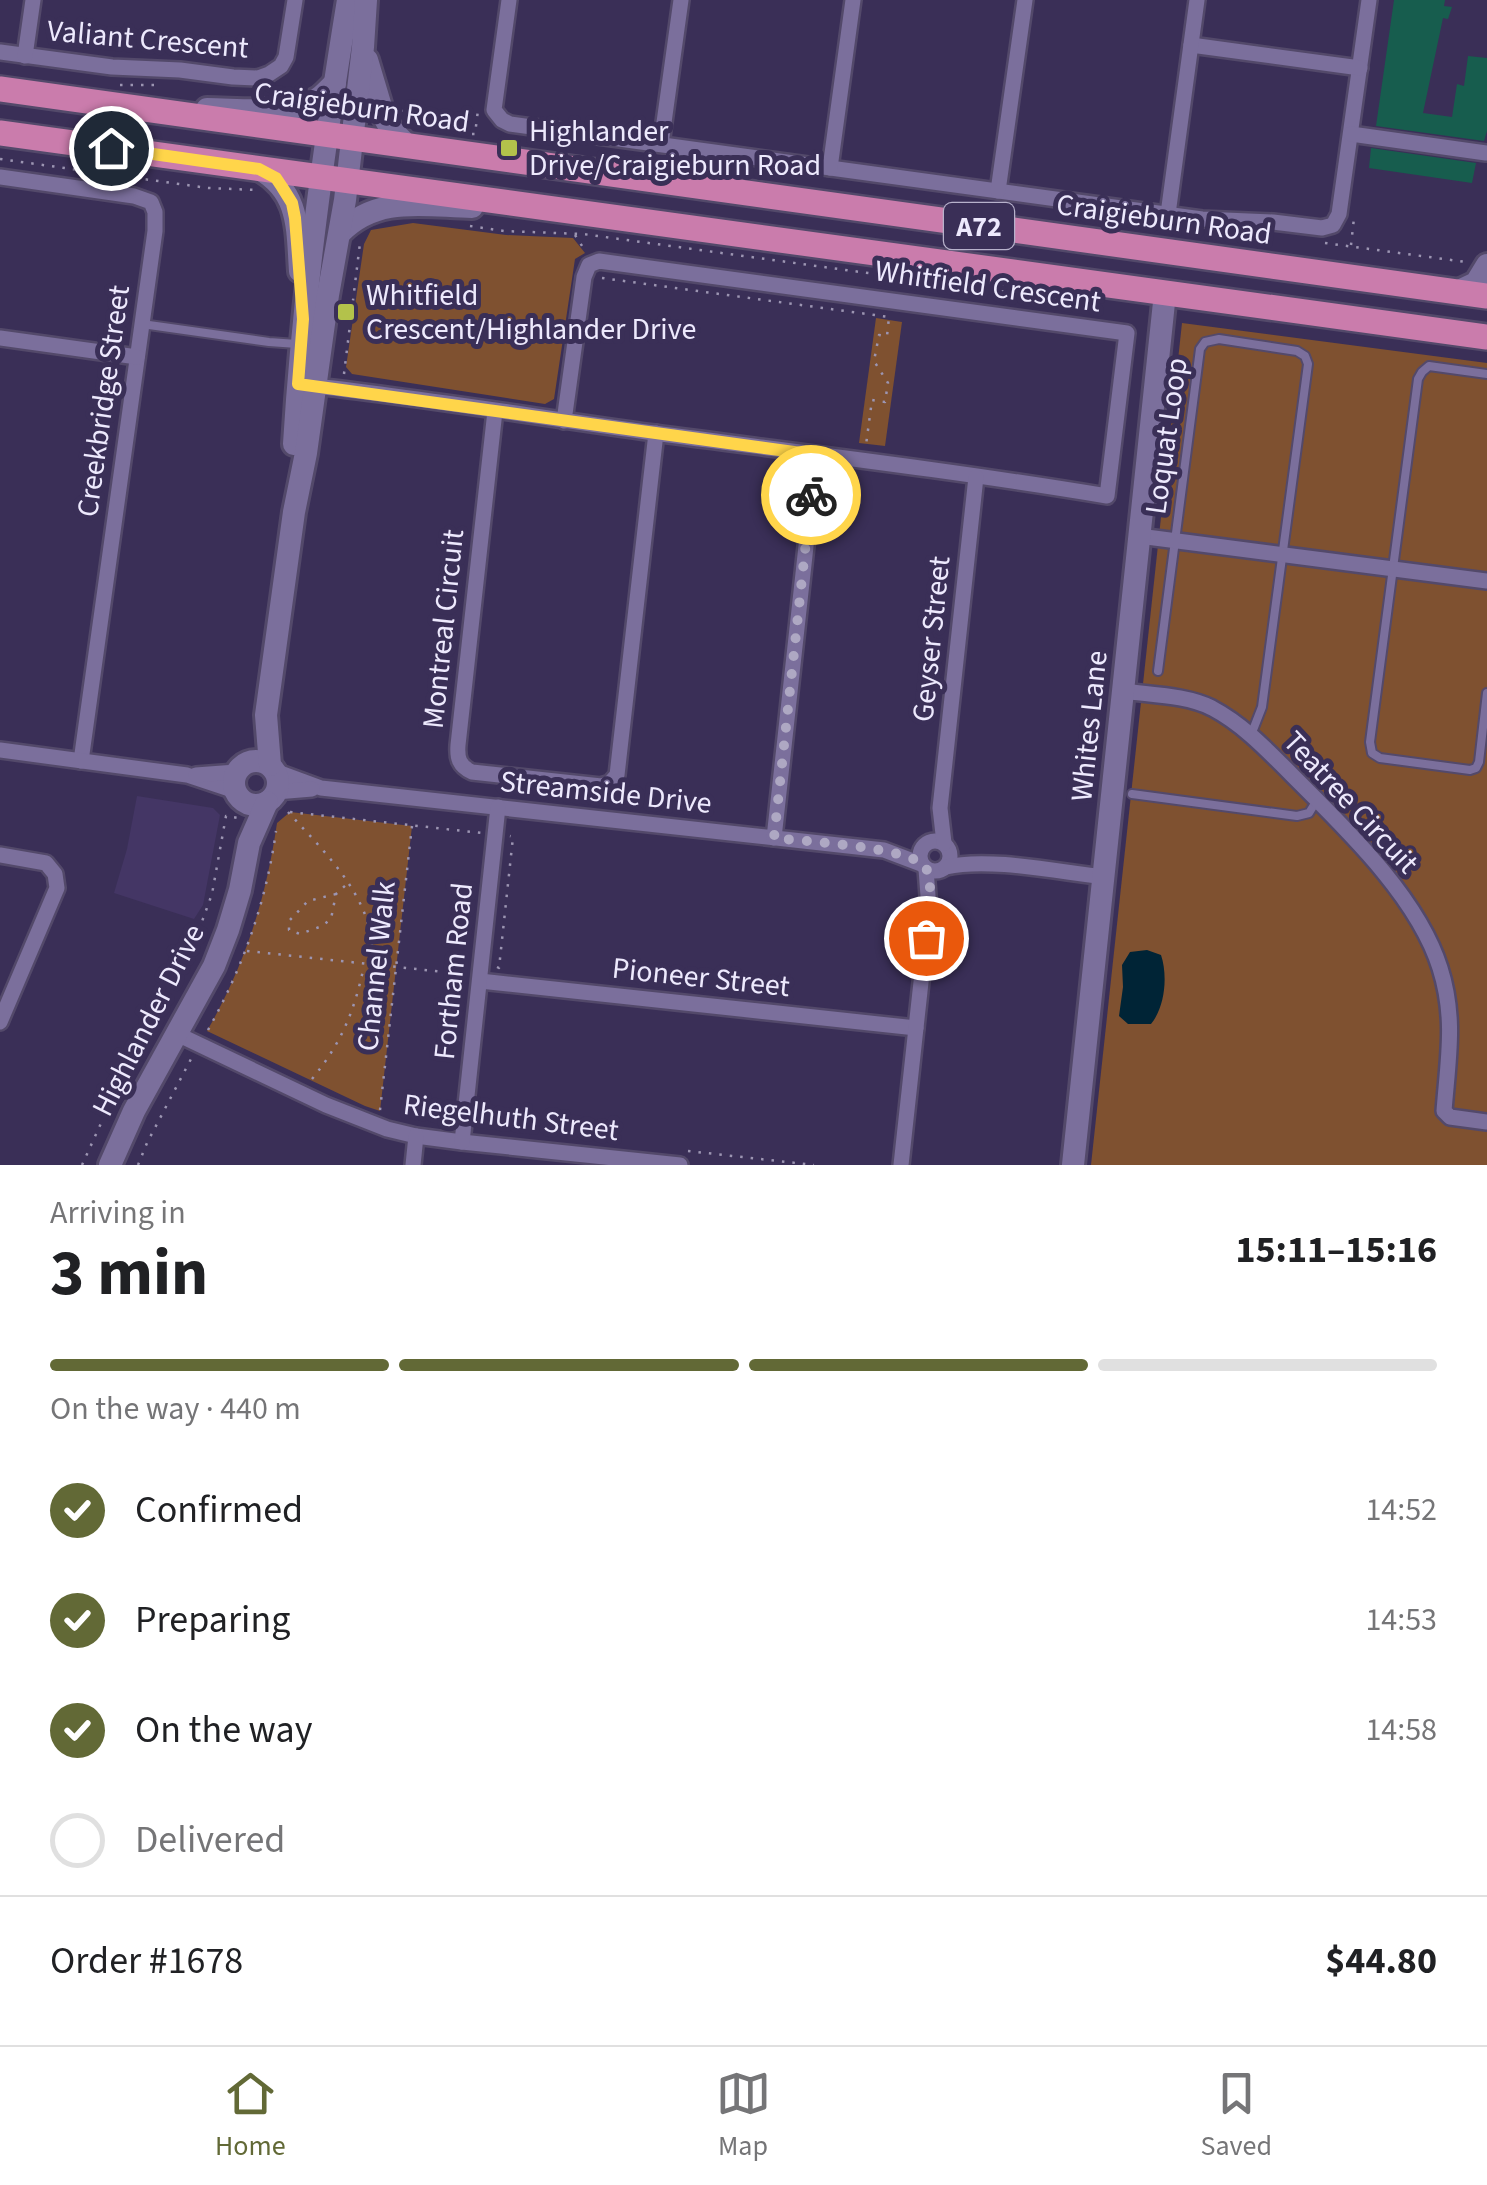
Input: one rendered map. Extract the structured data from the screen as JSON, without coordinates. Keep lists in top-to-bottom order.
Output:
{
  "streets": {
    "main road": ["Craigieburn Road", "A72"],
    "street": [
      "Valiant Crescent",
      "Whitfield Crescent",
      "Creekbridge Street",
      "Montreal Circuit",
      "Geyser Street",
      "Whites Lane",
      "Streamside Drive",
      "Teatree Circuit",
      "Fortham Road",
      "Pioneer Street",
      "Highlander Drive",
      "Riegelhuth Street"
    ],
    "lane": ["Loquat Loop"],
    "path": ["Channel Walk"]
  },
  "crossings": [
    ["Craigieburn Road", "Highlander Drive"],
    ["A72", "Whites Lane"],
    ["A72", "Highlander Drive"],
    ["Whitfield Crescent", "Montreal Circuit"],
    ["Whitfield Crescent", "Geyser Street"],
    ["Whitfield Crescent", "Highlander Drive"],
    ["Creekbridge Street", "Streamside Drive"],
    ["Geyser Street", "Streamside Drive"],
    ["Whites Lane", "Streamside Drive"],
    ["Whites Lane", "Teatree Circuit"],
    ["Streamside Drive", "Fortham Road"],
    ["Streamside Drive", "Highlander Drive"],
    ["Fortham Road", "Pioneer Street"],
    ["Fortham Road", "Riegelhuth Street"],
    ["Highlander Drive", "Riegelhuth Street"]
  ],
  "places": {
    "transit": ["Highlander Drive/Craigieburn Road", "Whitfield Crescent/Highlander Drive"]
  },
  "page": {
    "heading": ["3 min", "Arriving in", "15:11–15:16"],
    "panel": ["Order #1678", "$44.80"],
    "bar": "On the way · 440 m",
    "list": [
      ["Confirmed", "14:52"],
      ["Preparing", "14:53"],
      ["On the way", "14:58"],
      "Delivered"
    ],
    "tabs": ["Home", "Map", "Saved"]
  }
}
